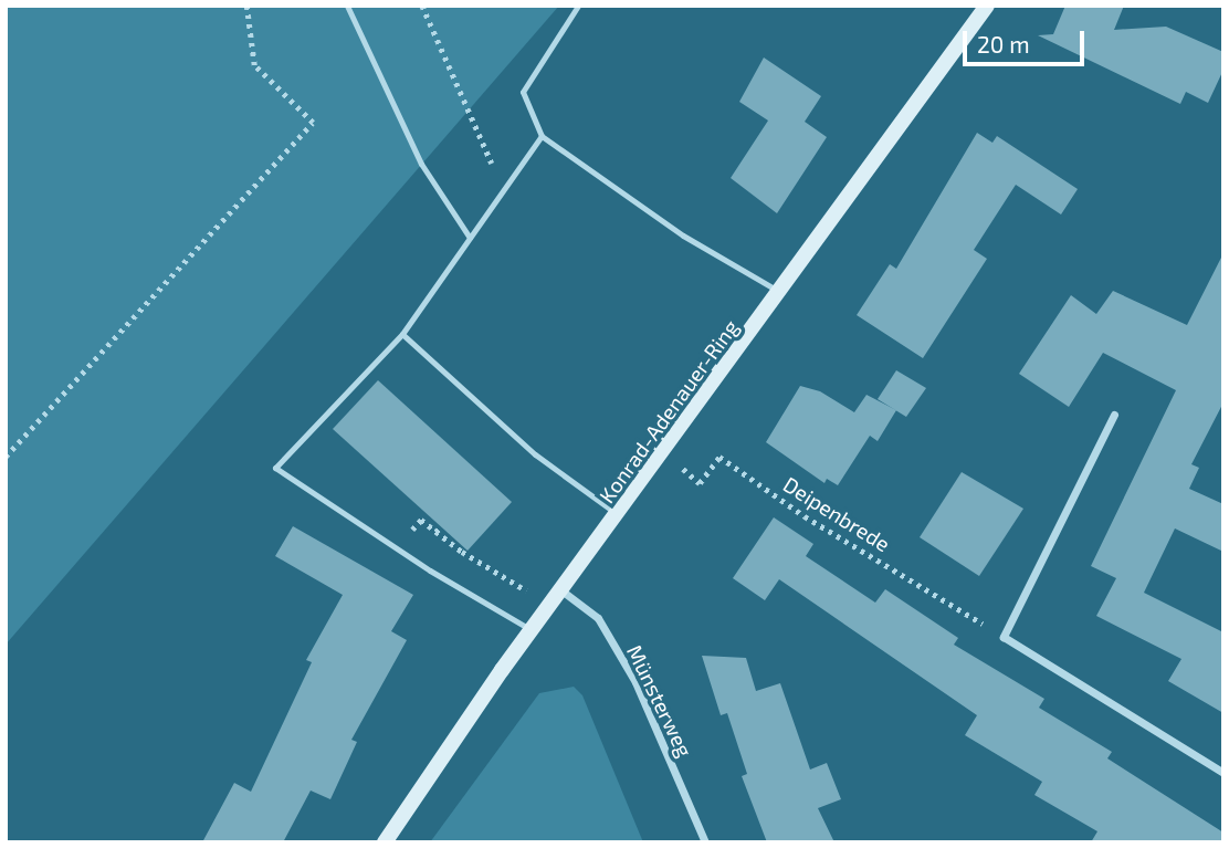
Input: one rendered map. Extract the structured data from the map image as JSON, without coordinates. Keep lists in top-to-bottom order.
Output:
{
  "streets": {
    "street": ["Konrad-Adenauer-Ring", "Münsterweg"],
    "path": ["Deipenbrede"]
  },
  "crossings": [
    ["Konrad-Adenauer-Ring", "Deipenbrede"],
    ["Konrad-Adenauer-Ring", "Münsterweg"]
  ],
  "scale_bar": "20 m"
}
